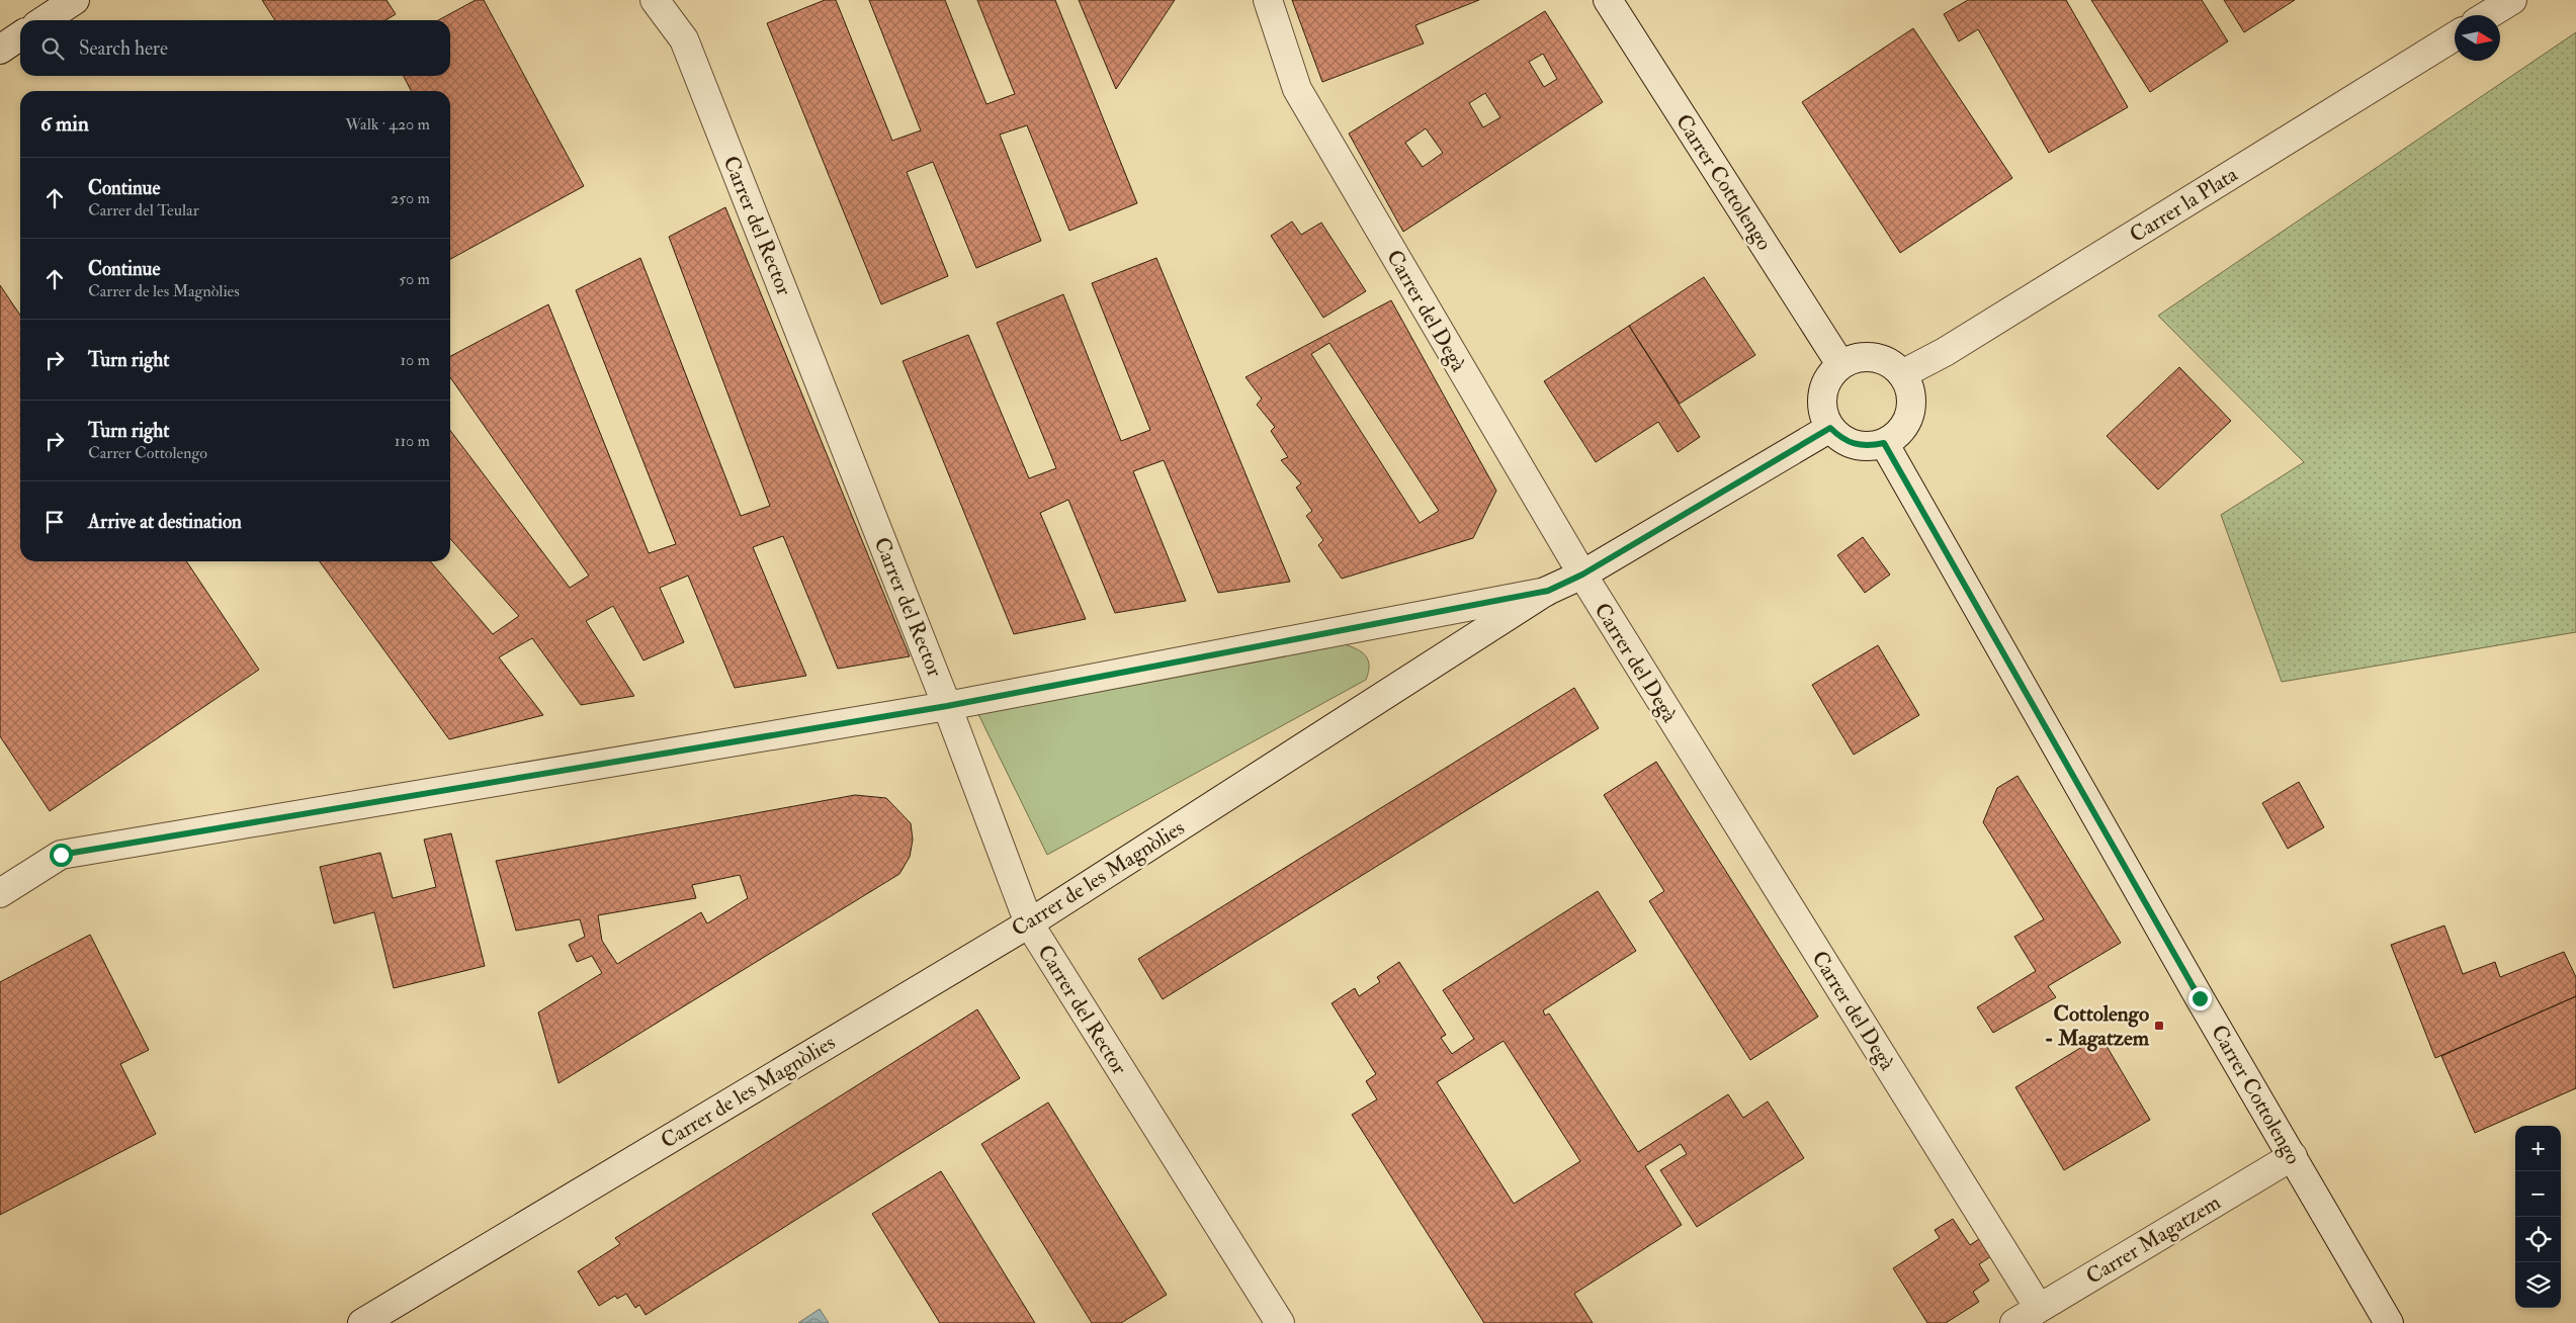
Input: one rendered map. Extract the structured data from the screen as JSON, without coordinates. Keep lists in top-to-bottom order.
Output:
{
  "streets": {
    "street": [
      "Carrer Cottolengo",
      "Carrer la Plata",
      "Carrer del Rector",
      "Carrer del Degà",
      "Carrer de les Magnòlies",
      "Carrer Magatzem"
    ]
  },
  "crossings": [
    ["Carrer Cottolengo", "Carrer la Plata"],
    ["Carrer Cottolengo", "Carrer de les Magnòlies"],
    ["Carrer Cottolengo", "Carrer Magatzem"],
    ["Carrer la Plata", "Carrer de les Magnòlies"],
    ["Carrer del Rector", "Carrer de les Magnòlies"],
    ["Carrer del Degà", "Carrer de les Magnòlies"],
    ["Carrer del Degà", "Carrer Magatzem"]
  ],
  "places": {
    "transit": ["Cottolengo - Magatzem"]
  },
  "north": "right",
  "page": {
    "search": "Search here",
    "heading": ["6 min", "Walk · 420 m"],
    "list": [
      ["Continue", "Carrer del Teular", "250 m"],
      ["Continue", "Carrer de les Magnòlies", "50 m"],
      ["Turn right", "10 m"],
      ["Turn right", "Carrer Cottolengo", "110 m"],
      "Arrive at destination"
    ],
    "map_buttons": ["+", "−"]
  }
}
